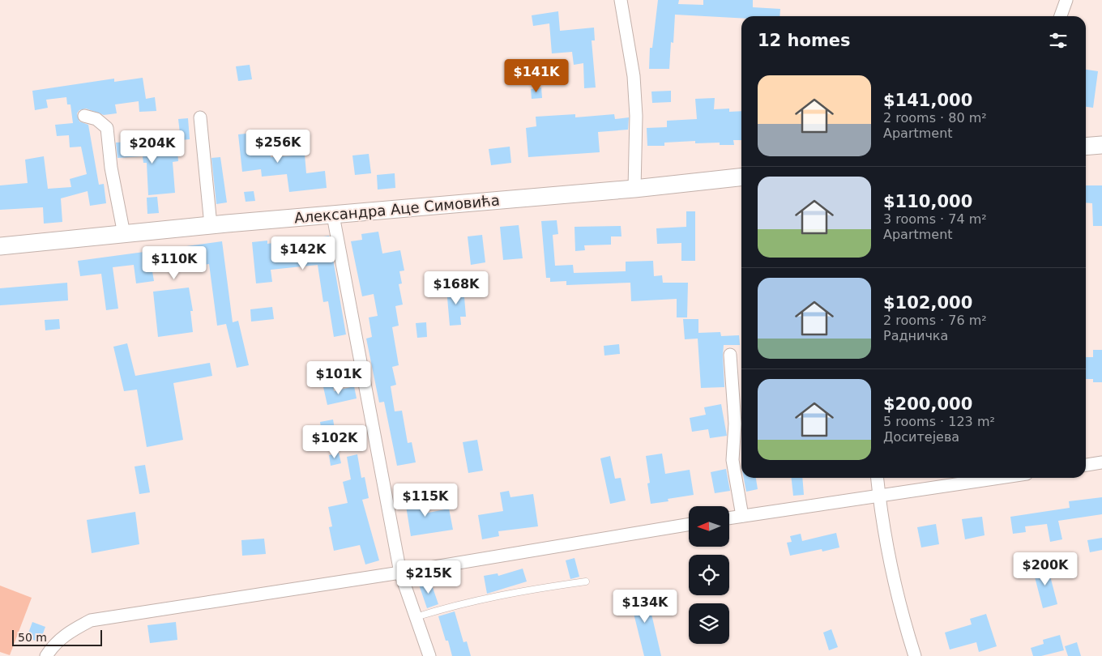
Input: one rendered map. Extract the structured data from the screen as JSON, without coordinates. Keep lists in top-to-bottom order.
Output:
{
  "streets": {
    "street": ["Александра Аце Симовића"]
  },
  "scale_bar": "50 m",
  "north": "left",
  "page": {
    "heading": "12 homes",
    "price": [
      "$141K",
      "$256K",
      "$204K",
      "$142K",
      "$110K",
      "$168K",
      "$101K",
      "$102K",
      "$115K",
      "$200K",
      "$215K",
      "$134K"
    ],
    "list": [
      {
        "name": "$141,000",
        "note": "2 rooms · 80 m² · Apartment"
      },
      {
        "name": "$110,000",
        "note": "3 rooms · 74 m² · Apartment"
      },
      {
        "name": "$102,000",
        "note": "2 rooms · 76 m² · Радничка"
      },
      {
        "name": "$200,000",
        "note": "5 rooms · 123 m² · Доситејева"
      }
    ],
    "scale": "50 m"
  }
}
